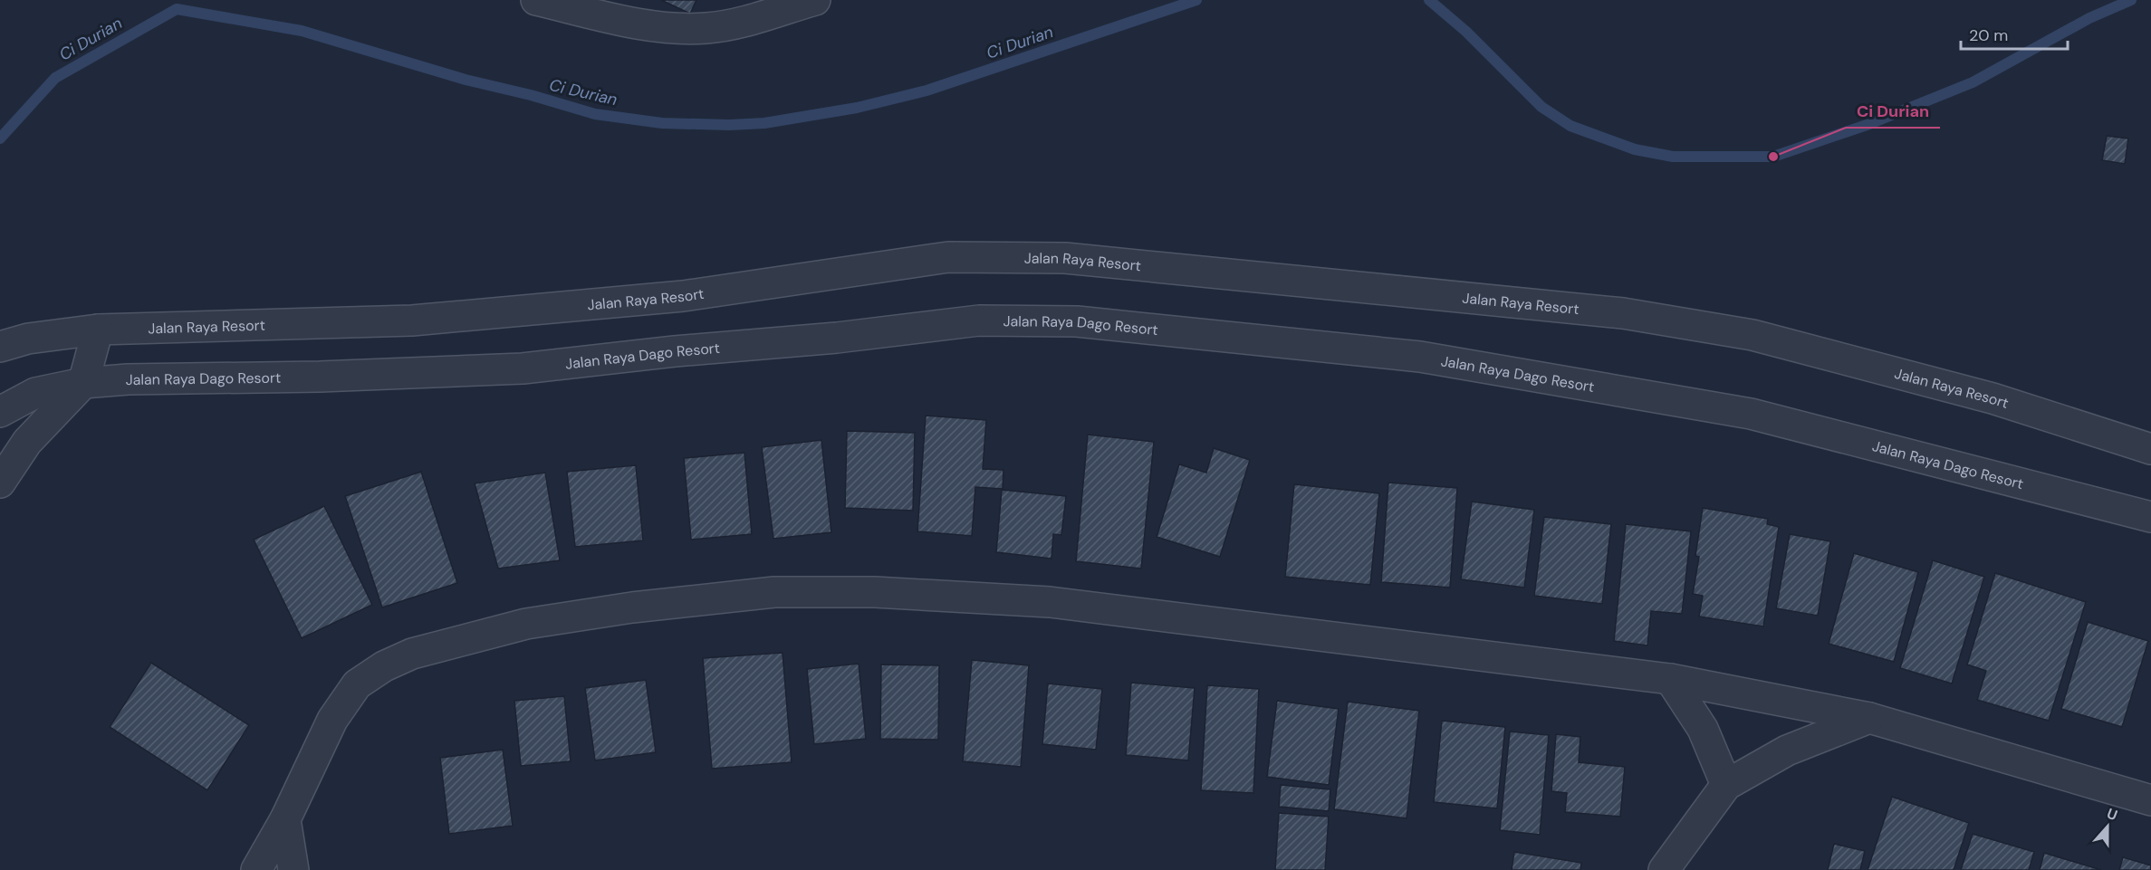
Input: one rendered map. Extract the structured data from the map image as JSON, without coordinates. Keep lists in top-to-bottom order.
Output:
{
  "streets": {
    "street": ["Jalan Raya Resort", "Jalan Raya Dago Resort"]
  },
  "water": ["Ci Durian"],
  "places": ["Ci Durian"],
  "scale_bar": "20 m",
  "north": "top"
}
